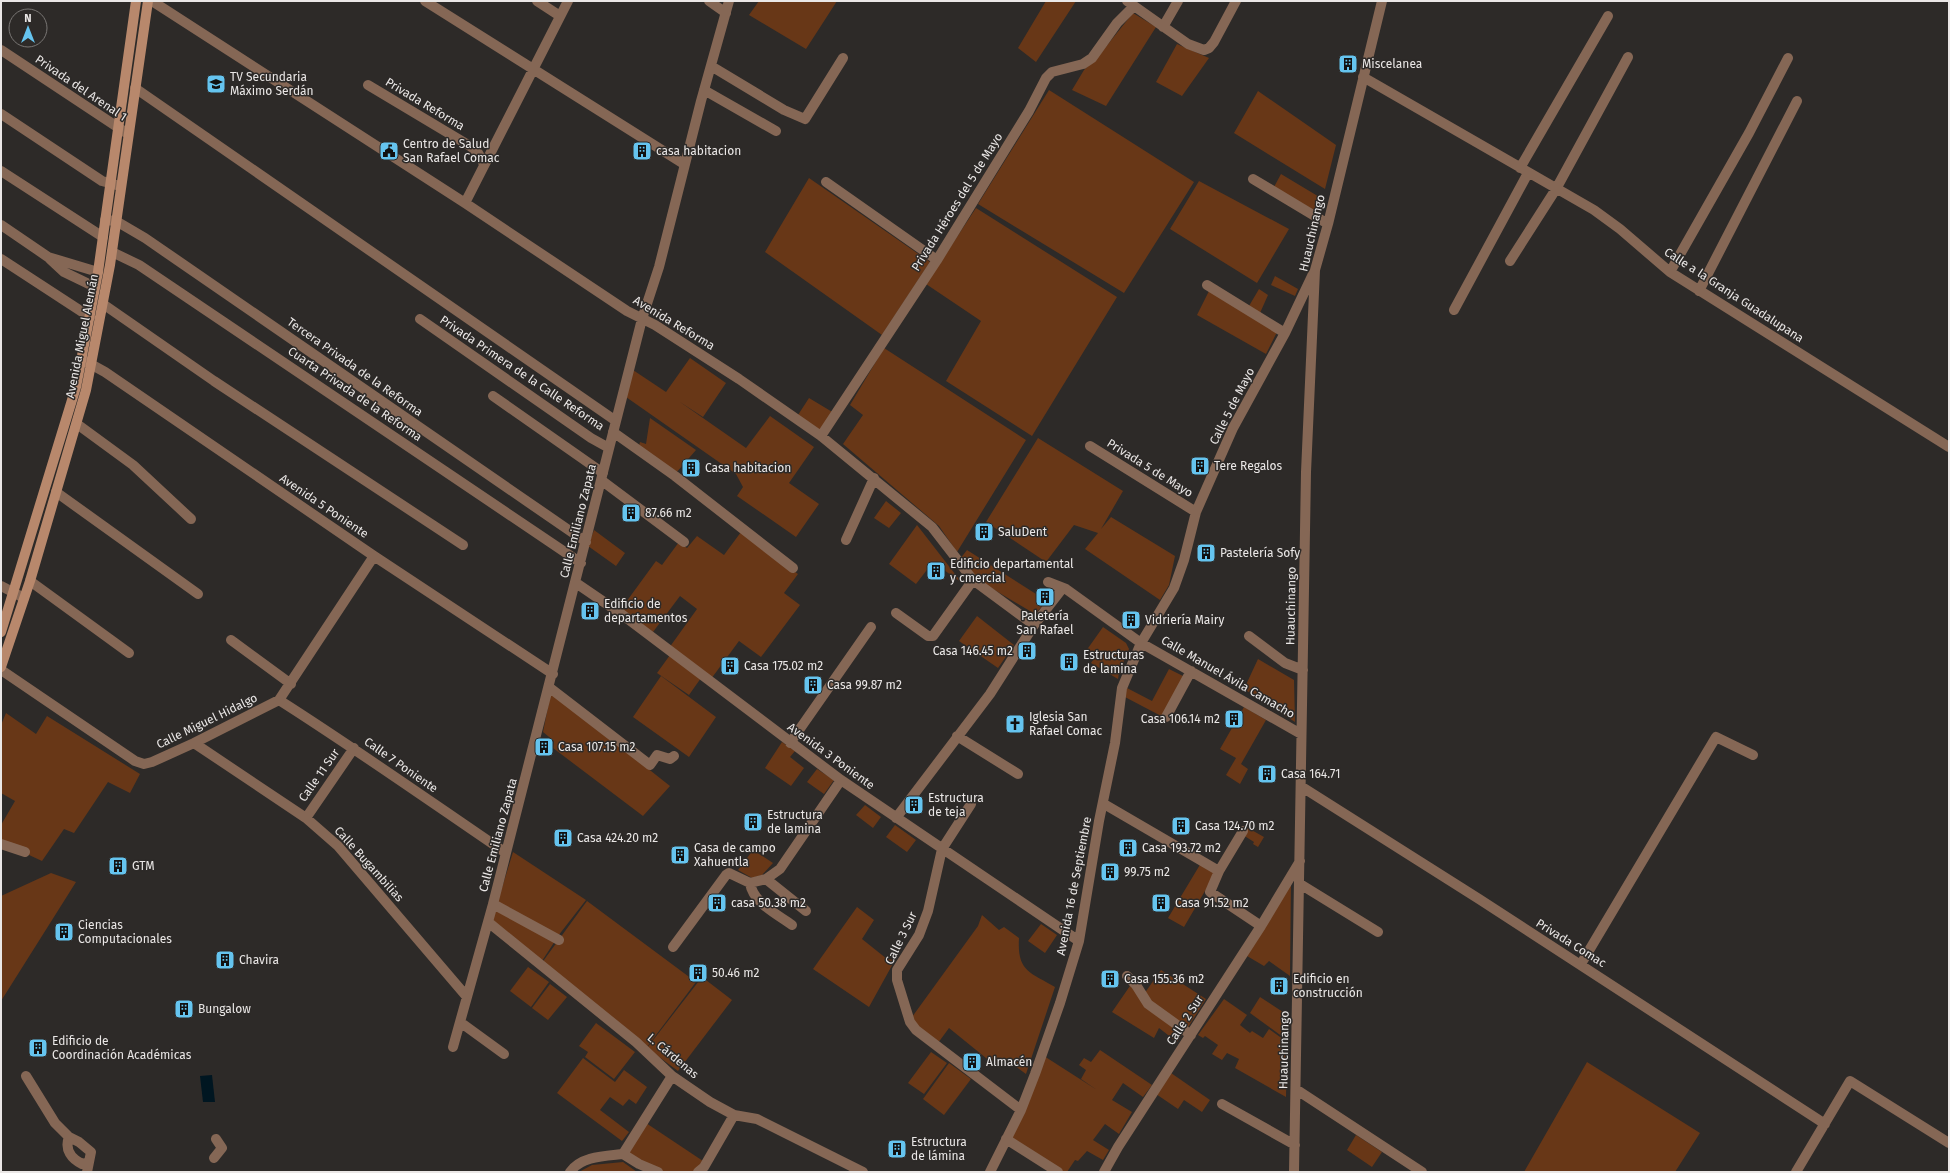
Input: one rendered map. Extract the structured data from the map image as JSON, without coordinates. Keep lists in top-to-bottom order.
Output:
{
  "streets": {
    "main road": ["Avenida Miguel Alemán"],
    "street": [
      "Privada del Arenal 1",
      "Privada Reforma",
      "Privada Héroes del 5 de Mayo",
      "Huauchinango",
      "Calle a la Granja Guadalupana",
      "Avenida Reforma",
      "Tercera Privada de la Reforma",
      "Privada Primera de la Calle Reforma",
      "Cuarta Privada de la Reforma",
      "Calle 5 de Mayo",
      "Privada 5 de Mayo",
      "Avenida 5 Poniente",
      "Calle Emiliano Zapata",
      "Calle Manuel Ávila Camacho",
      "Calle Miguel Hidalgo",
      "Avenida 3 Poniente",
      "Calle 7 Poniente",
      "Calle 11 Sur",
      "Calle Bugambilias",
      "Avenida 16 de Septiembre",
      "Calle 3 Sur",
      "Privada Comac",
      "Calle 2 Sur",
      "L. Cárdenas"
    ]
  },
  "crossings": [
    ["Privada del Arenal 1", "Avenida Miguel Alemán"],
    ["Privada Héroes del 5 de Mayo", "Avenida Reforma"],
    ["Huauchinango", "Calle a la Granja Guadalupana"],
    ["Huauchinango", "Calle 5 de Mayo"],
    ["Huauchinango", "Calle Manuel Ávila Camacho"],
    ["Huauchinango", "Privada Comac"],
    ["Huauchinango", "Calle 2 Sur"],
    ["Avenida Reforma", "Calle Emiliano Zapata"],
    ["Avenida Miguel Alemán", "Tercera Privada de la Reforma"],
    ["Avenida Miguel Alemán", "Cuarta Privada de la Reforma"],
    ["Avenida Miguel Alemán", "Avenida 5 Poniente"],
    ["Avenida Miguel Alemán", "Calle Miguel Hidalgo"],
    ["Tercera Privada de la Reforma", "Calle Emiliano Zapata"],
    ["Privada Primera de la Calle Reforma", "Calle Emiliano Zapata"],
    ["Cuarta Privada de la Reforma", "Calle Emiliano Zapata"],
    ["Calle 5 de Mayo", "Privada 5 de Mayo"],
    ["Calle 5 de Mayo", "Calle Manuel Ávila Camacho"],
    ["Calle 5 de Mayo", "Avenida 16 de Septiembre"],
    ["Avenida 5 Poniente", "Calle Emiliano Zapata"],
    ["Avenida 5 Poniente", "Calle Miguel Hidalgo"],
    ["Calle Emiliano Zapata", "Avenida 3 Poniente"],
    ["Calle Emiliano Zapata", "Calle 7 Poniente"],
    ["Calle Emiliano Zapata", "Calle Bugambilias"],
    ["Calle Emiliano Zapata", "L. Cárdenas"],
    ["Calle Manuel Ávila Camacho", "Avenida 16 de Septiembre"],
    ["Calle Miguel Hidalgo", "Calle 7 Poniente"],
    ["Calle Miguel Hidalgo", "Calle Bugambilias"],
    ["Avenida 3 Poniente", "Avenida 16 de Septiembre"],
    ["Avenida 3 Poniente", "Calle 3 Sur"],
    ["Calle 7 Poniente", "Calle 11 Sur"],
    ["Calle 11 Sur", "Calle Bugambilias"],
    ["Avenida 16 de Septiembre", "Calle 3 Sur"]
  ],
  "places": {
    "building": [
      "Miscelanea",
      "casa habitacion",
      "Tere Regalos",
      "Casa habitacion",
      "87.66 m2",
      "SaluDent",
      "Pastelería Sofy",
      "Edificio departamental y cmercial",
      "Paletería San Rafael",
      "Edificio de departamentos",
      "Vidriería Mairy",
      "Casa 146.45 m2",
      "Estructuras de lamina",
      "Casa 175.02 m2",
      "Casa 99.87 m2",
      "Casa 106.14 m2",
      "Casa 107.15 m2",
      "Casa 164.71",
      "Estructura de teja",
      "Estructura de lamina",
      "Casa 124.70 m2",
      "Casa 424.20 m2",
      "Casa 193.72 m2",
      "Casa de campo Xahuentla",
      "GTM",
      "99.75 m2",
      "casa 50.38 m2",
      "Casa 91.52 m2",
      "Ciencias Computacionales",
      "Chavira",
      "50.46 m2",
      "Casa 155.36 m2",
      "Edificio en construcción",
      "Bungalow",
      "Edificio de Coordinación Académicas",
      "Almacén",
      "Estructura de lámina"
    ],
    "school or university": ["TV Secundaria Máximo Serdán"],
    "public building": ["Centro de Salud San Rafael Comac"],
    "church": ["Iglesia San Rafael Comac"]
  },
  "north": "top"
}
